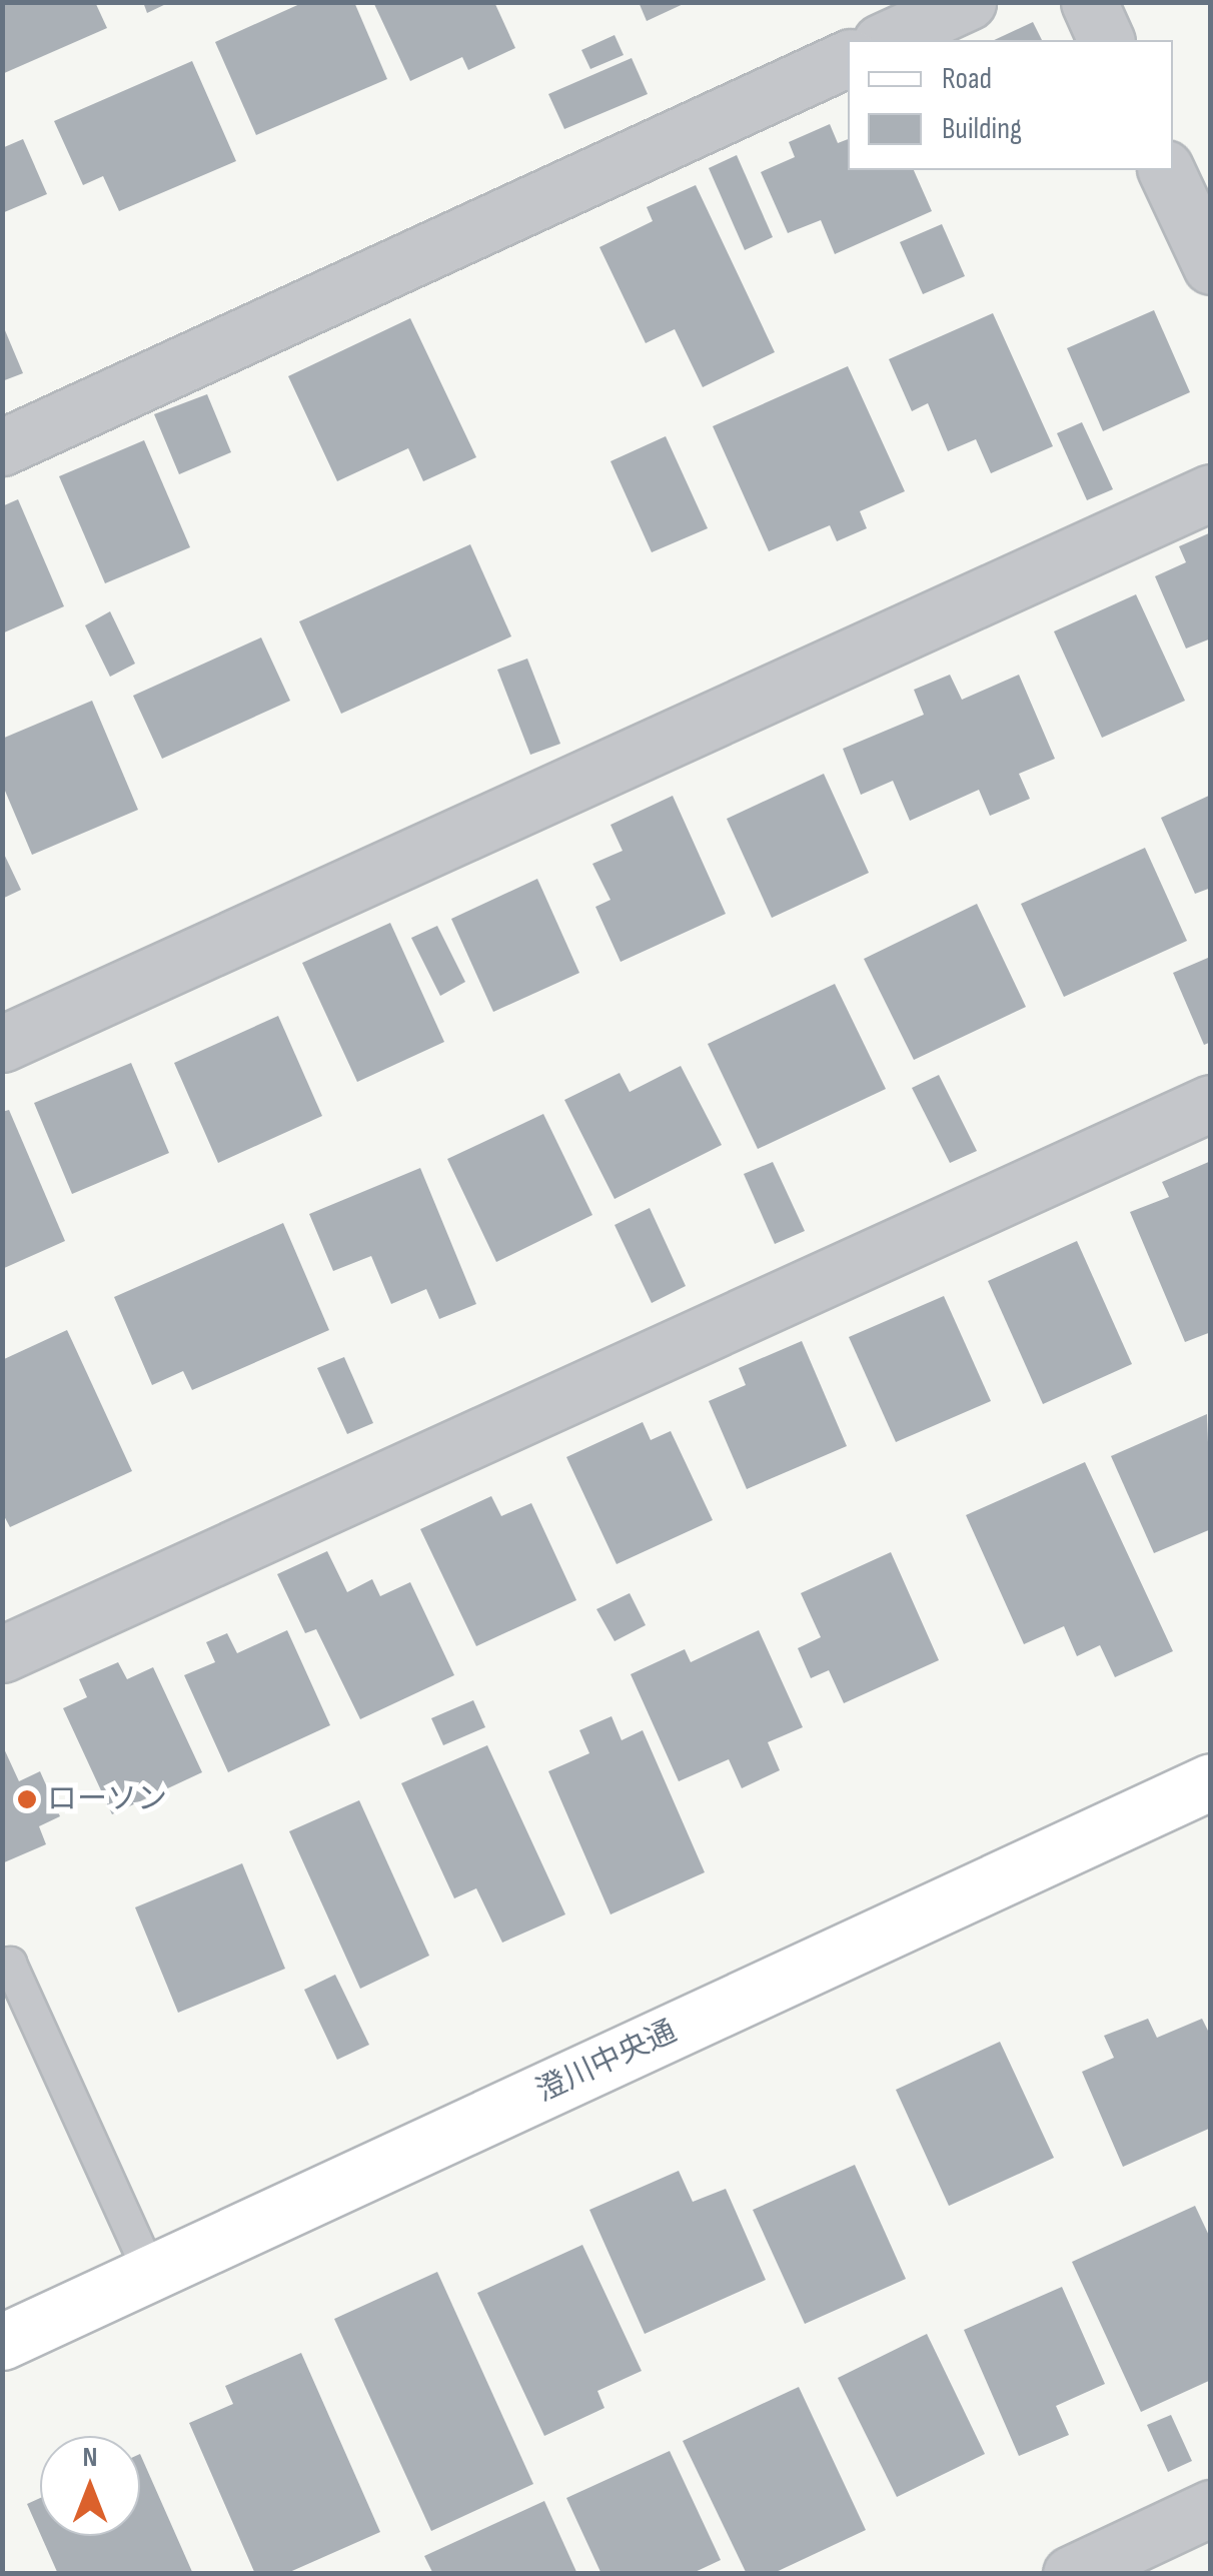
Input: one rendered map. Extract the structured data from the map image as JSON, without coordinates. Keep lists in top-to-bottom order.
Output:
{
  "streets": {
    "street": ["澄川中央通"]
  },
  "places": ["ローソン"],
  "legend": ["Road", "Building"],
  "north": "top"
}
